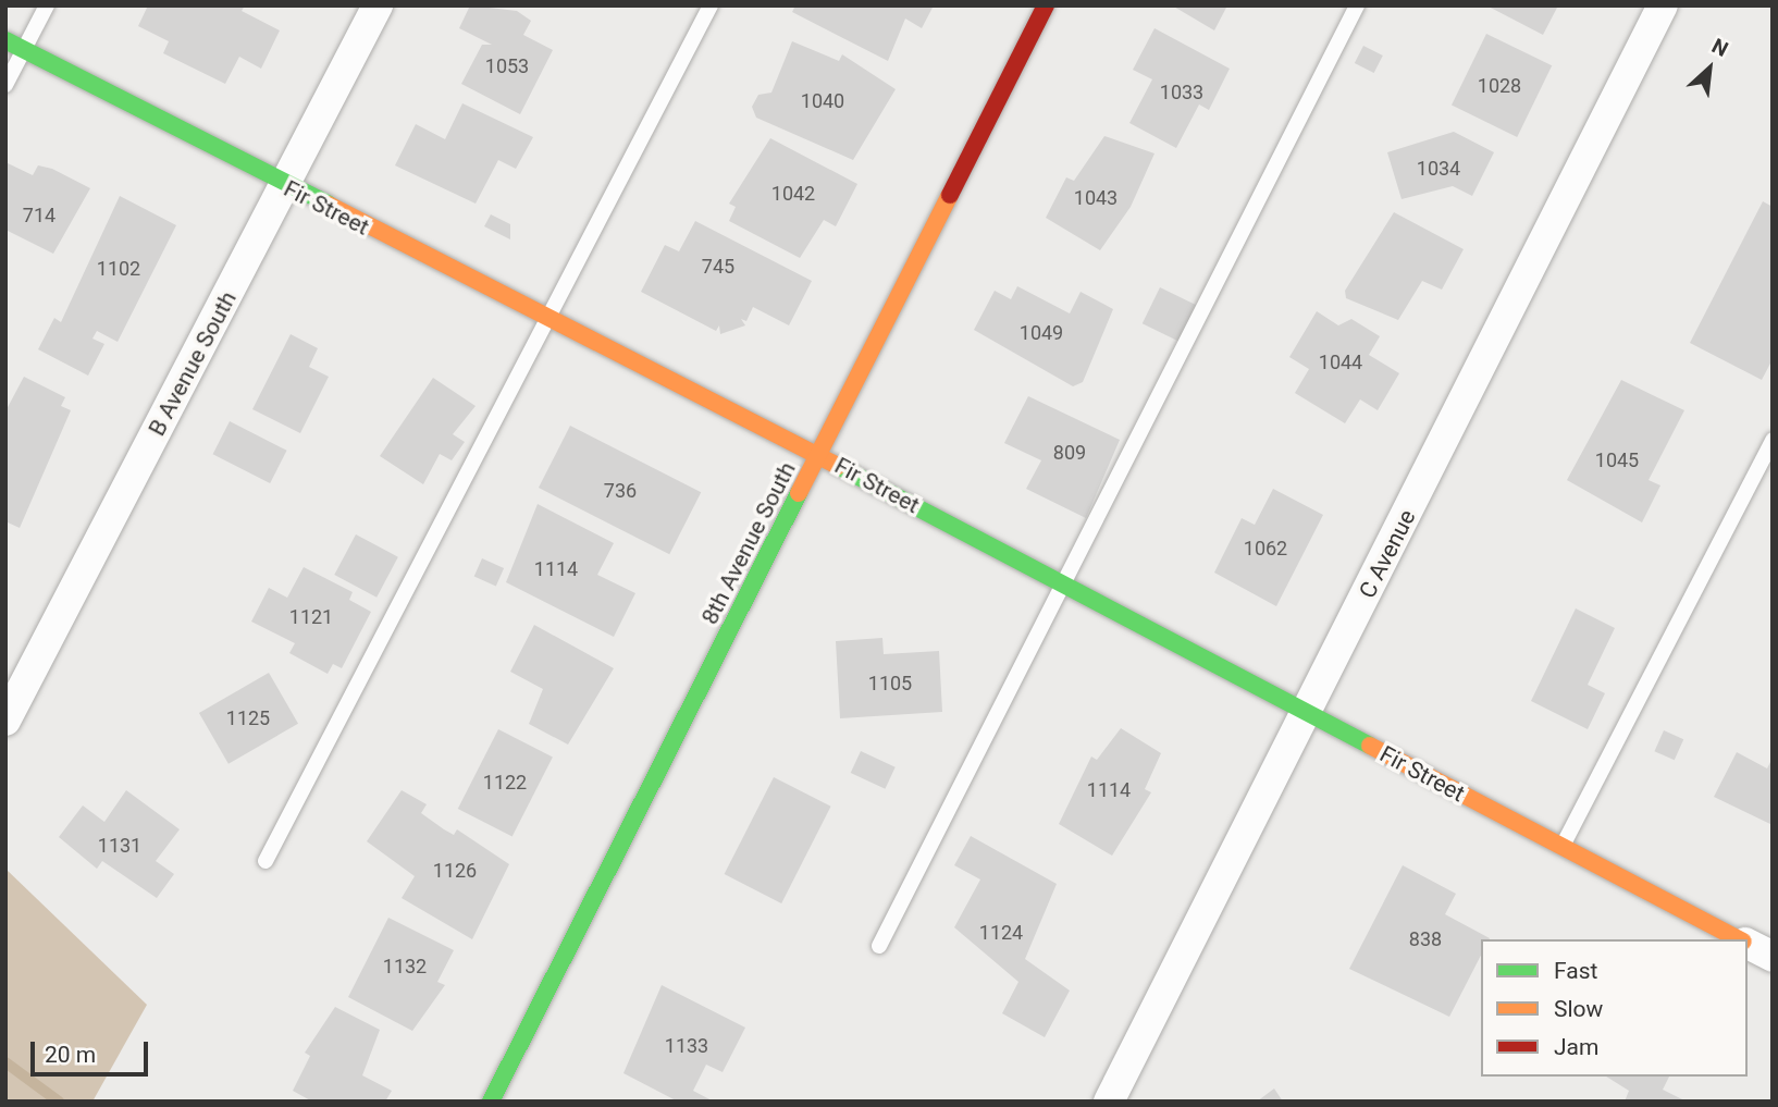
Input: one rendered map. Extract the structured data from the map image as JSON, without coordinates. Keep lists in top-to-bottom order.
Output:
{
  "streets": {
    "street": [
      "Fir Street",
      "B Avenue South",
      "8th Avenue South",
      "C Avenue"
    ]
  },
  "crossings": [
    ["Fir Street", "B Avenue South"],
    ["Fir Street", "8th Avenue South"],
    ["Fir Street", "C Avenue"]
  ],
  "house_numbers": [
    "1053",
    "1028",
    "1033",
    "1040",
    "1034",
    "1042",
    "1043",
    "714",
    "745",
    "1102",
    "1049",
    "1044",
    "809",
    "1045",
    "736",
    "1062",
    "1114",
    "1121",
    "1105",
    "1125",
    "1122",
    "1114",
    "1131",
    "1126",
    "1124",
    "838",
    "1132",
    "1133"
  ],
  "legend": ["Fast", "Slow", "Jam"],
  "scale_bar": "20 m",
  "north": "top right"
}
